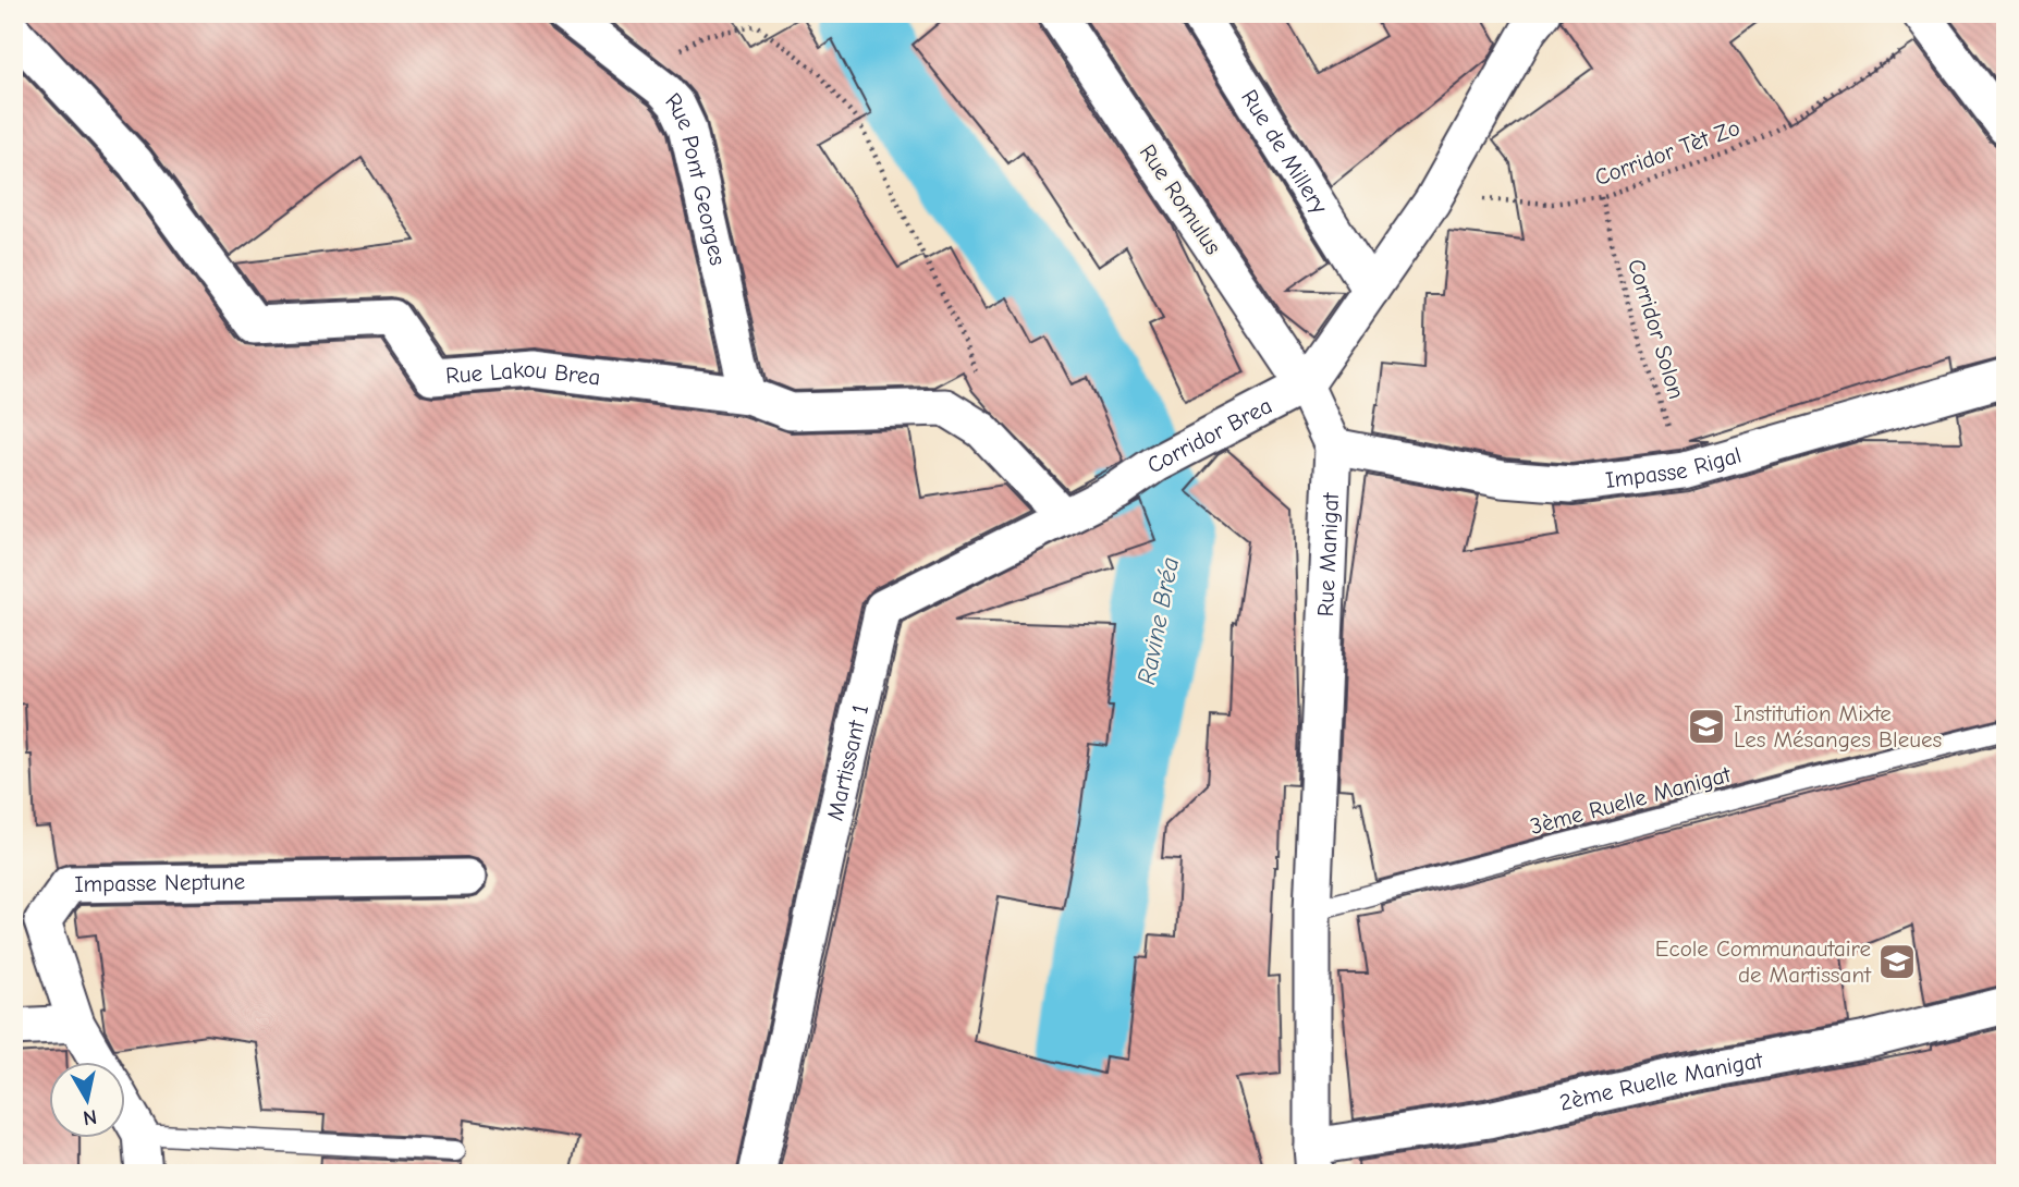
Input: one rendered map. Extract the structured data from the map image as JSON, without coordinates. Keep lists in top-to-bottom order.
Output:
{
  "streets": {
    "street": [
      "Rue de Millery",
      "Rue Pont Georges",
      "Rue Romulus",
      "Rue Lakou Brea",
      "Corridor Brea",
      "Impasse Rigal",
      "Rue Manigat",
      "Martissant 1",
      "Impasse Neptune",
      "2ème Ruelle Manigat"
    ],
    "lane": ["3ème Ruelle Manigat"],
    "path": ["Corridor Tèt Zo", "Corridor Solon"]
  },
  "crossings": [
    ["Corridor Tèt Zo", "Corridor Solon"],
    ["Rue Pont Georges", "Rue Lakou Brea"],
    ["Rue Romulus", "Corridor Brea"],
    ["Rue Romulus", "Rue Manigat"],
    ["Corridor Solon", "Impasse Rigal"],
    ["Rue Lakou Brea", "Martissant 1"],
    ["Corridor Brea", "Rue Manigat"],
    ["Corridor Brea", "Martissant 1"],
    ["Impasse Rigal", "Rue Manigat"],
    ["Rue Manigat", "3ème Ruelle Manigat"],
    ["Rue Manigat", "2ème Ruelle Manigat"]
  ],
  "water": ["Ravine Bréa"],
  "places": {
    "school or university": ["Institution Mixte Les Mésanges Bleues", "Ecole Communautaire de Martissant"]
  },
  "north": "bottom"
}
